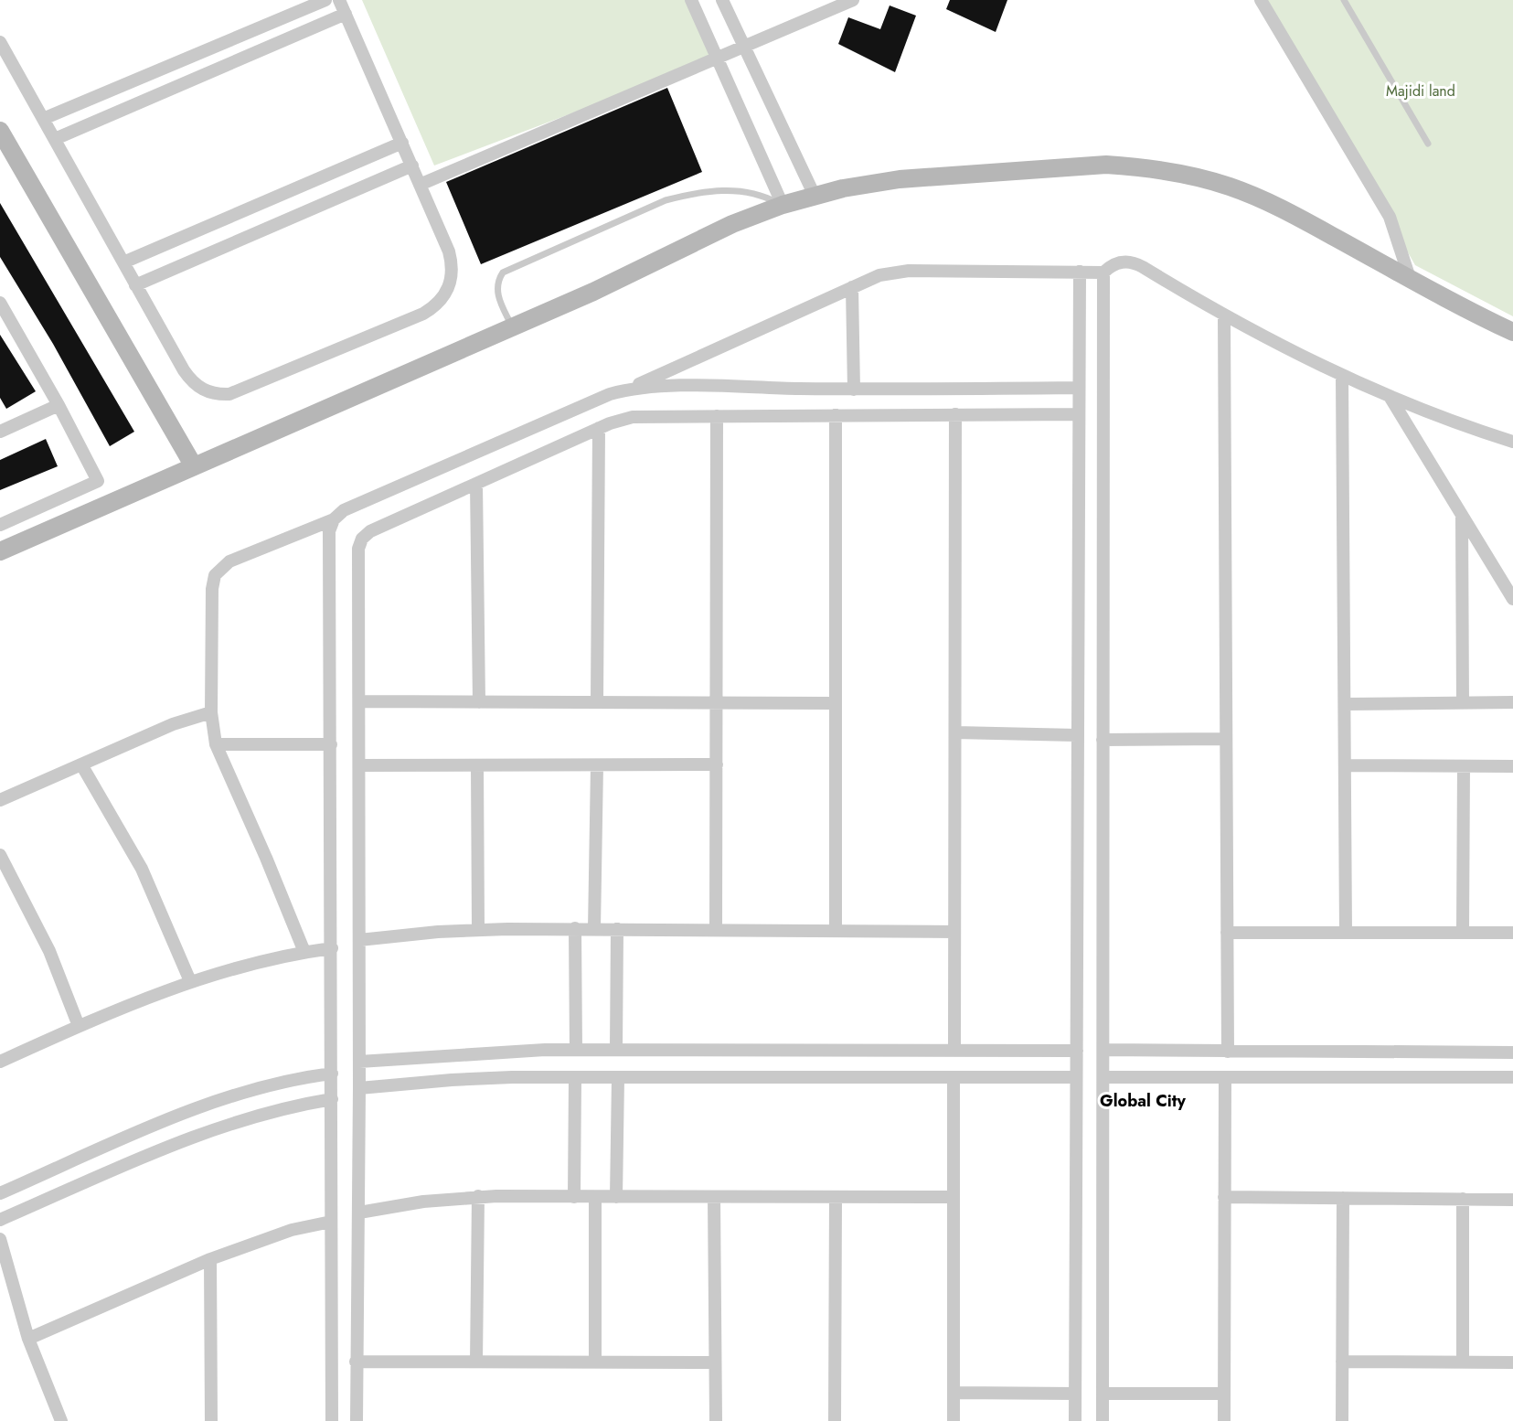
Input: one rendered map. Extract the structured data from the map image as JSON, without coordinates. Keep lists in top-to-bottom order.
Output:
{
  "districts": ["Global City"],
  "parks": ["Majidi land"]
}
